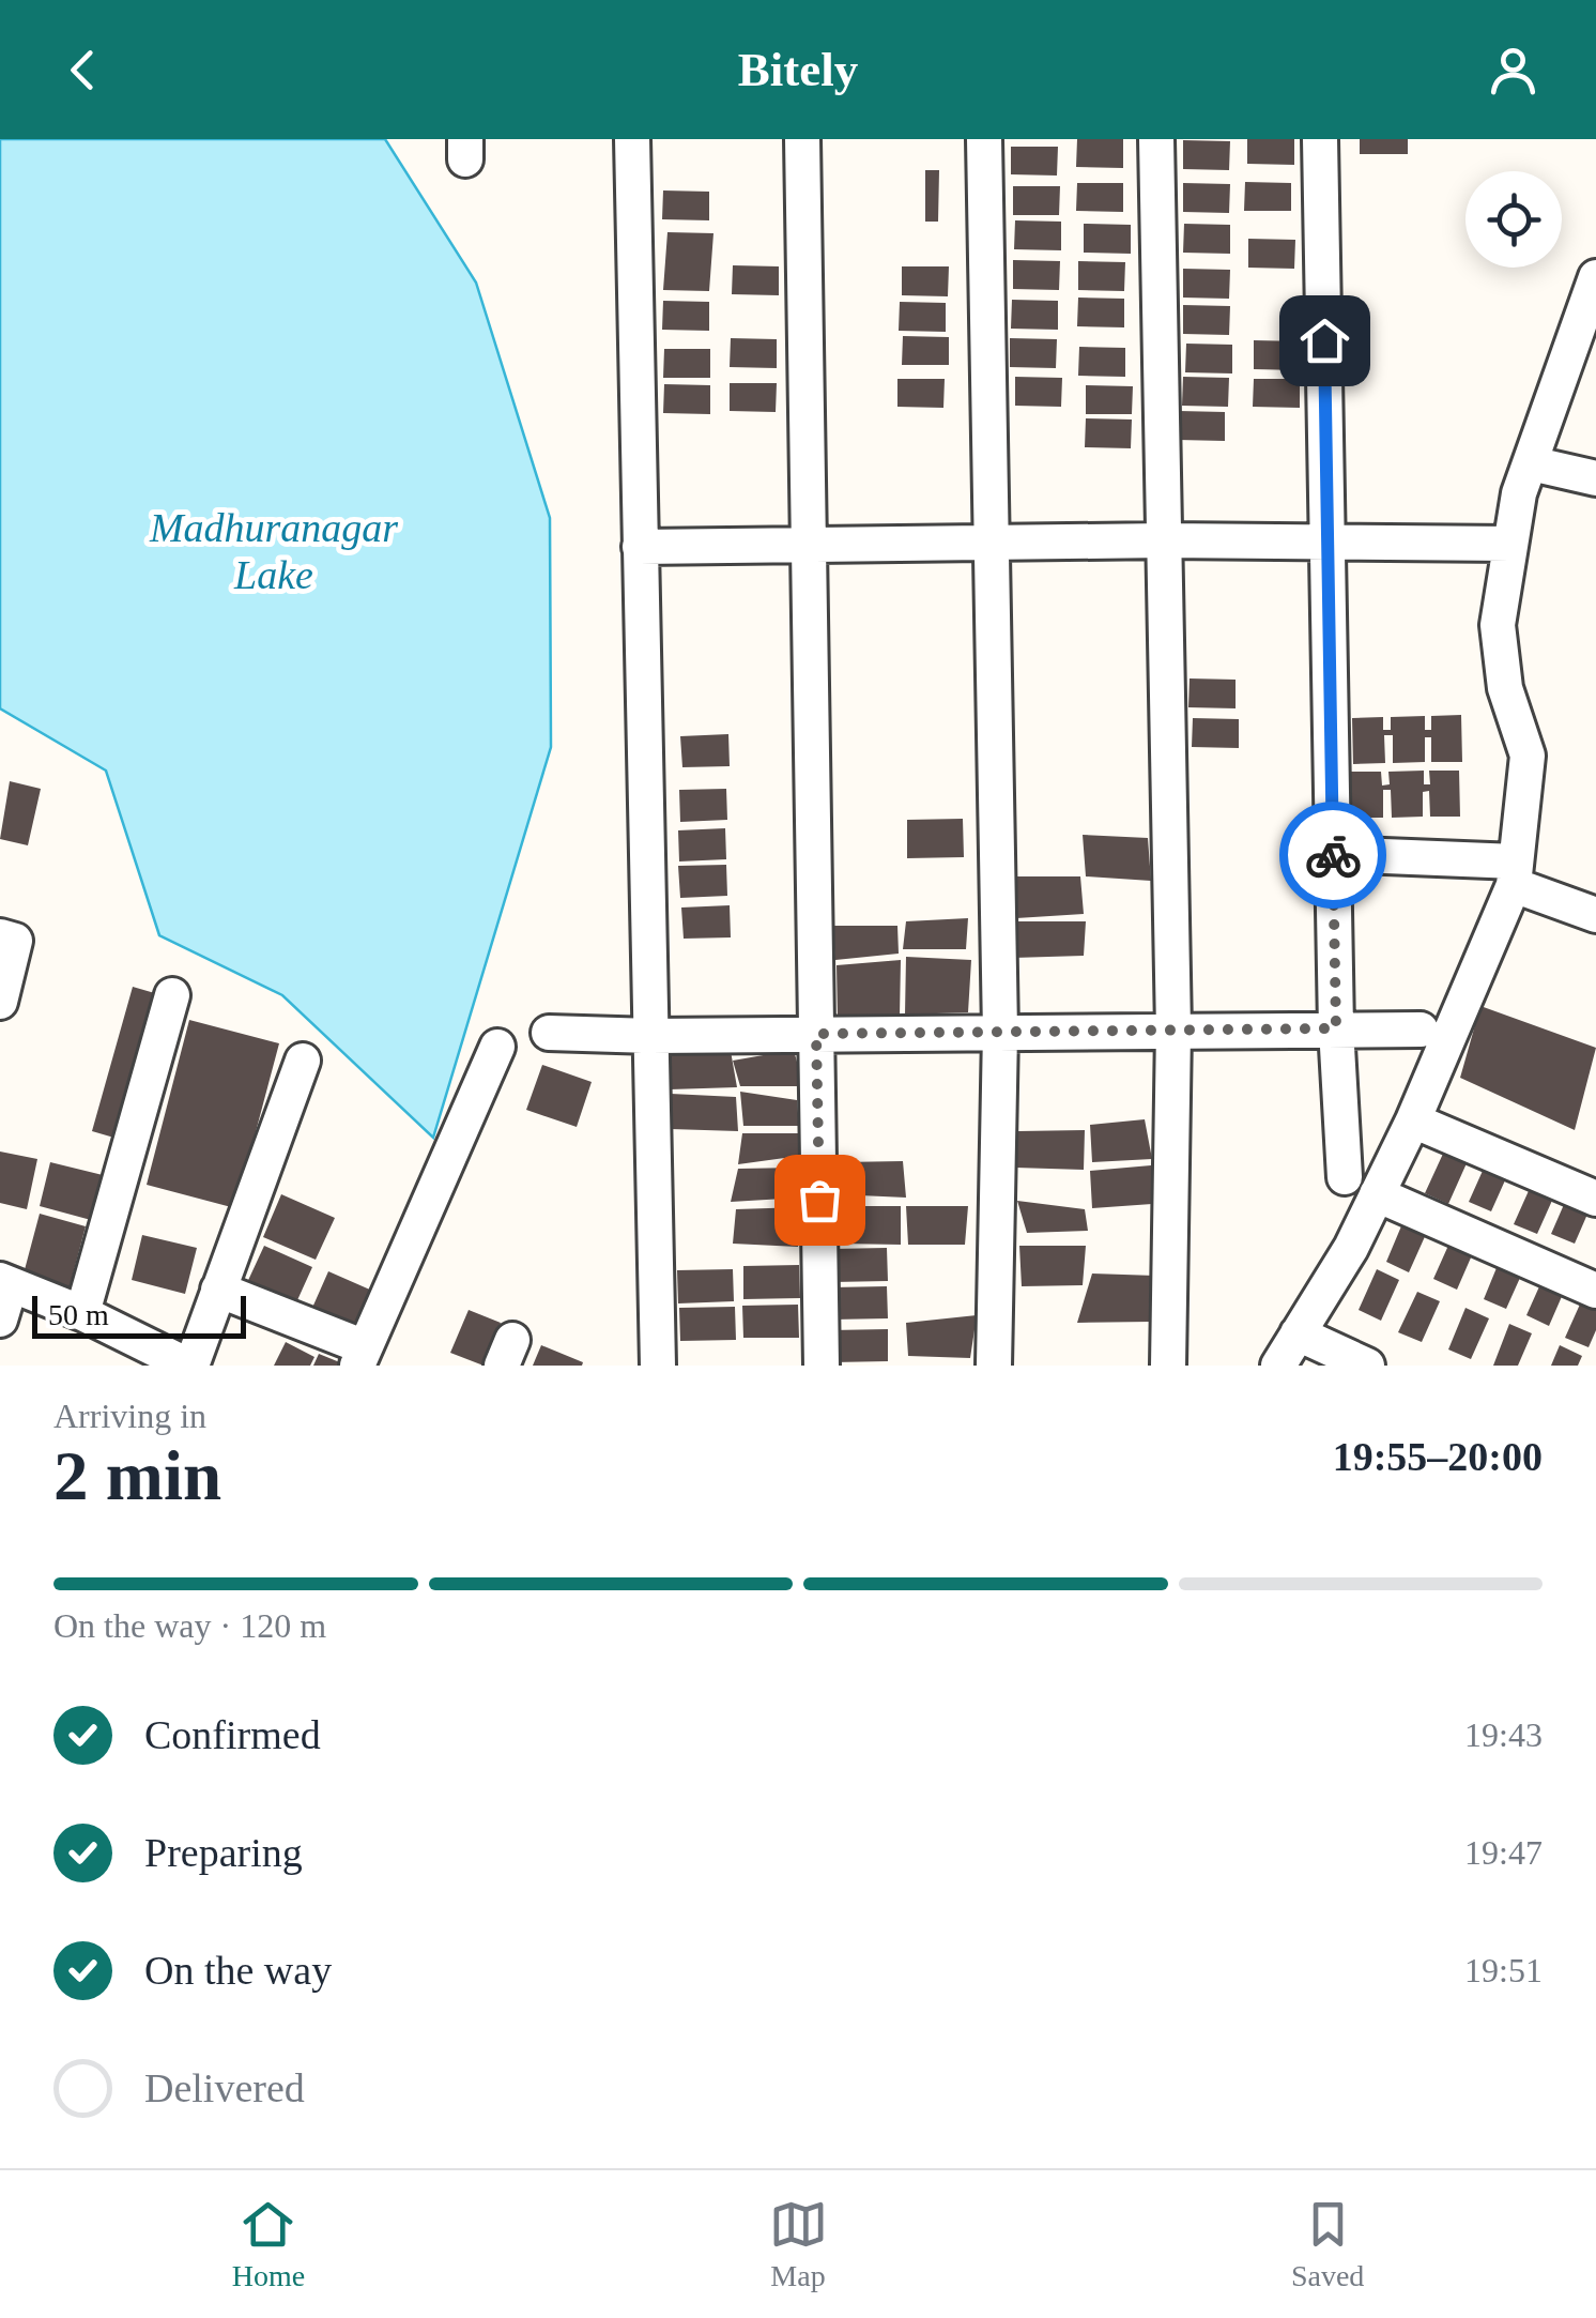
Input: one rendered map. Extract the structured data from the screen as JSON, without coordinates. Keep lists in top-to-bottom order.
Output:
{
  "water": ["Madhuranagar Lake"],
  "scale_bar": "50 m",
  "page": {
    "header": "Bitely",
    "scale": "50 m",
    "heading": ["2 min", "Arriving in", "19:55–20:00"],
    "bar": "On the way · 120 m",
    "list": [
      ["Confirmed", "19:43"],
      ["Preparing", "19:47"],
      ["On the way", "19:51"],
      "Delivered"
    ],
    "tabs": ["Home", "Map", "Saved"]
  }
}
